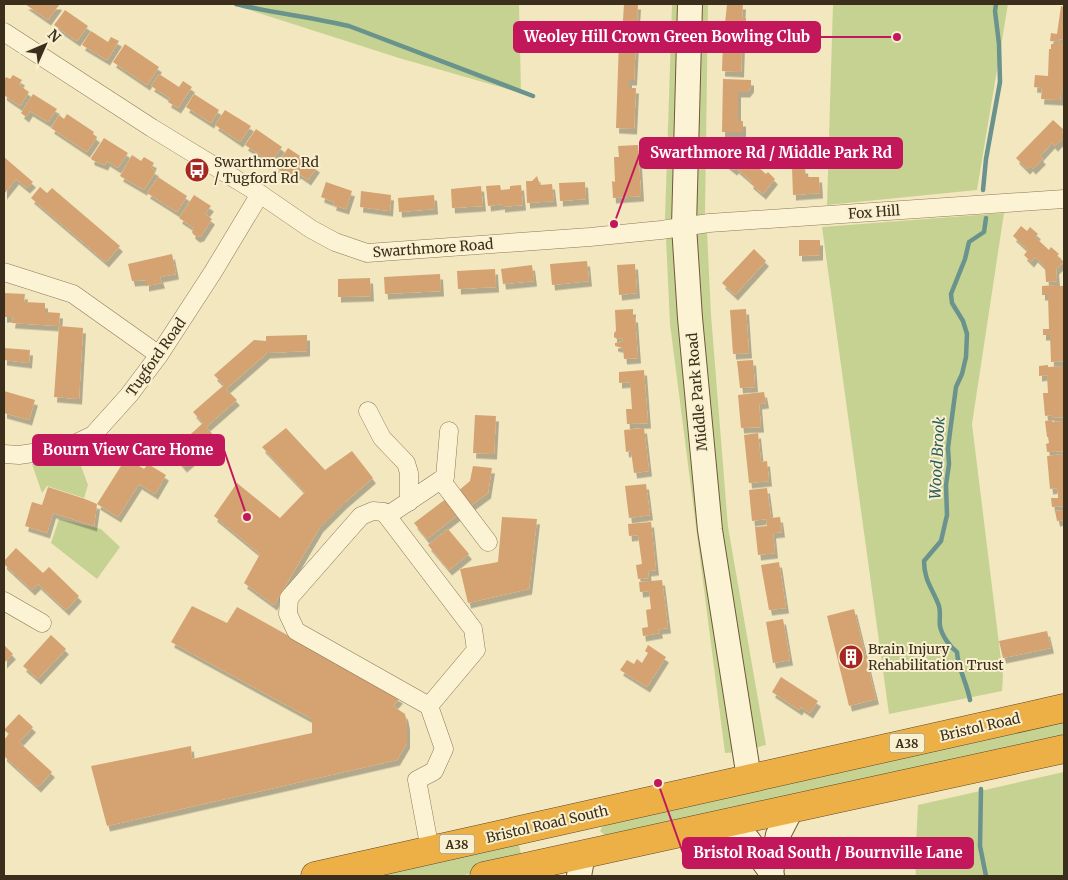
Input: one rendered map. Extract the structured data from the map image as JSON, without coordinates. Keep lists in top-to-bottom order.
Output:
{
  "streets": {
    "highway": ["Bristol Road", "A38", "Bristol Road South"],
    "street": [
      "Fox Hill",
      "Swarthmore Road",
      "Tugford Road",
      "Middle Park Road"
    ]
  },
  "crossings": [
    ["Fox Hill", "Swarthmore Road"],
    ["Fox Hill", "Middle Park Road"],
    ["Swarthmore Road", "Tugford Road"],
    ["Swarthmore Road", "Middle Park Road"],
    ["Middle Park Road", "Bristol Road"],
    ["Middle Park Road", "Bristol Road South"],
    ["Bristol Road", "Bristol Road South"]
  ],
  "water": ["Wood Brook"],
  "places": {
    "other": [
      "Weoley Hill Crown Green Bowling Club",
      "Swarthmore Rd / Middle Park Rd",
      "Bourn View Care Home",
      "Bristol Road South / Bournville Lane"
    ],
    "bus stop": ["Swarthmore Rd / Tugford Rd"],
    "building": ["Brain Injury Rehabilitation Trust"]
  },
  "north": "top right"
}
